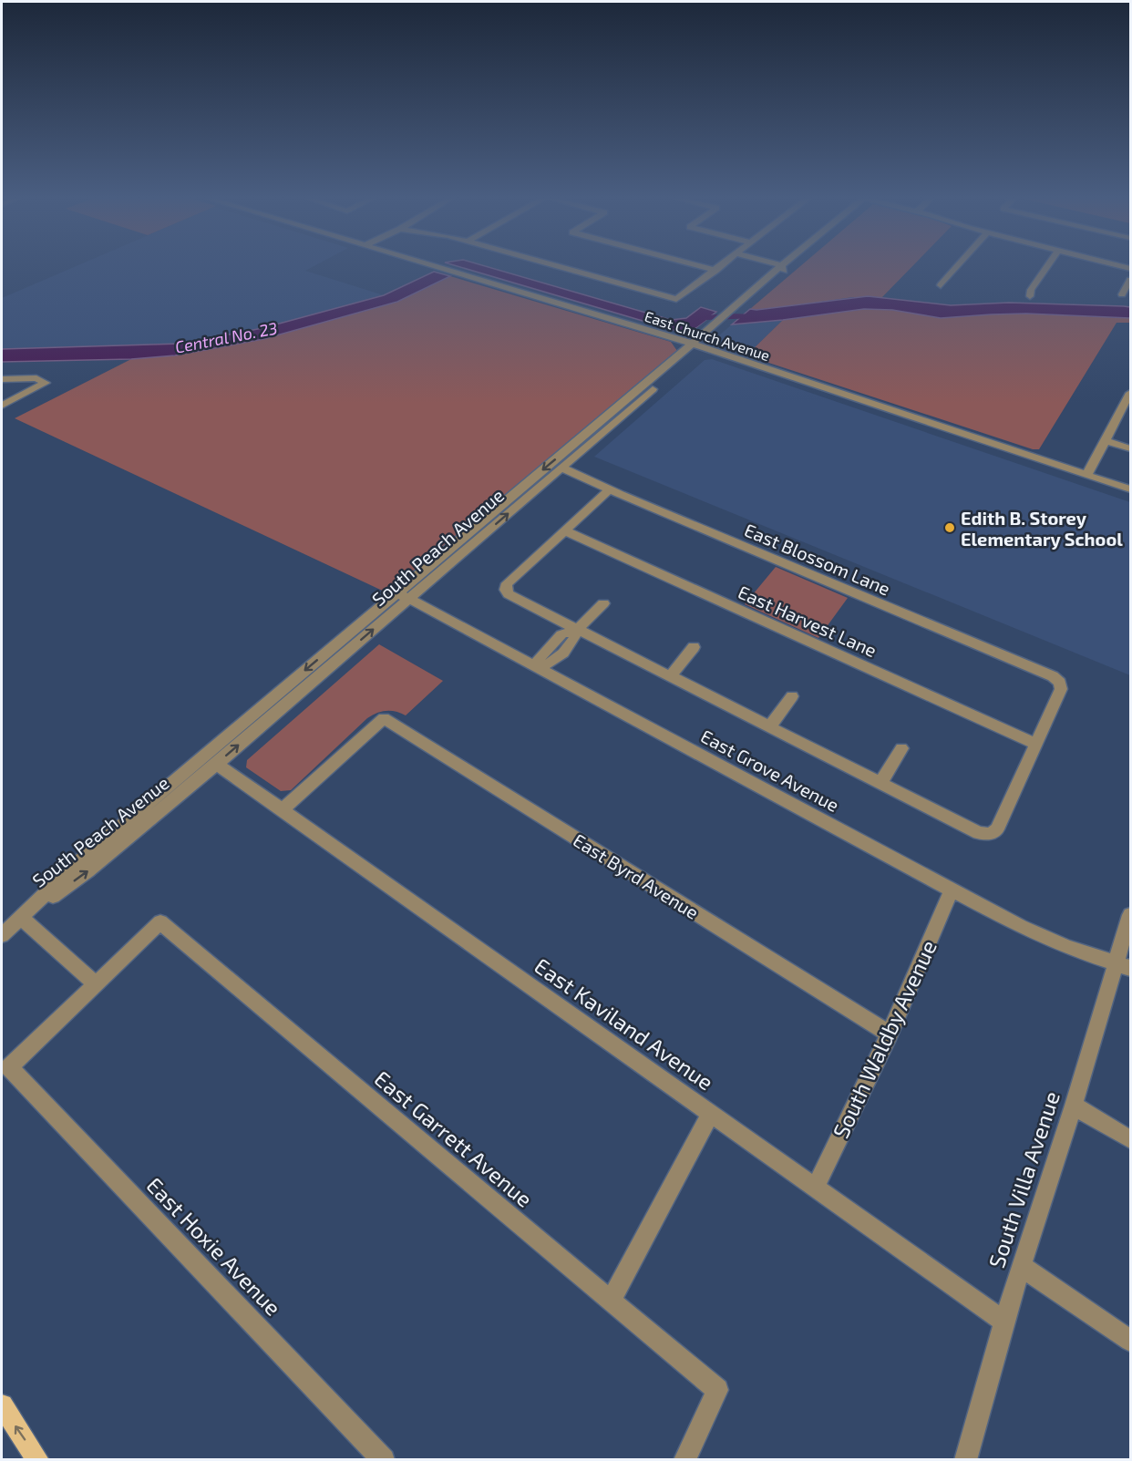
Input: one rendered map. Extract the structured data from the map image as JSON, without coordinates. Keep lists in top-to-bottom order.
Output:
{
  "streets": {
    "street": [
      "East Church Avenue",
      "South Peach Avenue",
      "East Blossom Lane",
      "East Harvest Lane",
      "East Grove Avenue",
      "East Byrd Avenue",
      "East Kaviland Avenue",
      "South Waldby Avenue",
      "East Garrett Avenue",
      "South Villa Avenue",
      "East Hoxie Avenue"
    ]
  },
  "crossings": [
    ["East Church Avenue", "South Peach Avenue"],
    ["South Peach Avenue", "East Blossom Lane"],
    ["South Peach Avenue", "East Grove Avenue"],
    ["South Peach Avenue", "East Kaviland Avenue"],
    ["East Blossom Lane", "East Harvest Lane"],
    ["East Grove Avenue", "South Waldby Avenue"],
    ["East Grove Avenue", "South Villa Avenue"],
    ["East Byrd Avenue", "East Kaviland Avenue"],
    ["East Byrd Avenue", "South Waldby Avenue"],
    ["East Kaviland Avenue", "South Waldby Avenue"],
    ["East Kaviland Avenue", "South Villa Avenue"],
    ["East Garrett Avenue", "East Hoxie Avenue"]
  ],
  "water": ["Central No. 23"],
  "places": ["Edith B. Storey Elementary School"]
}
